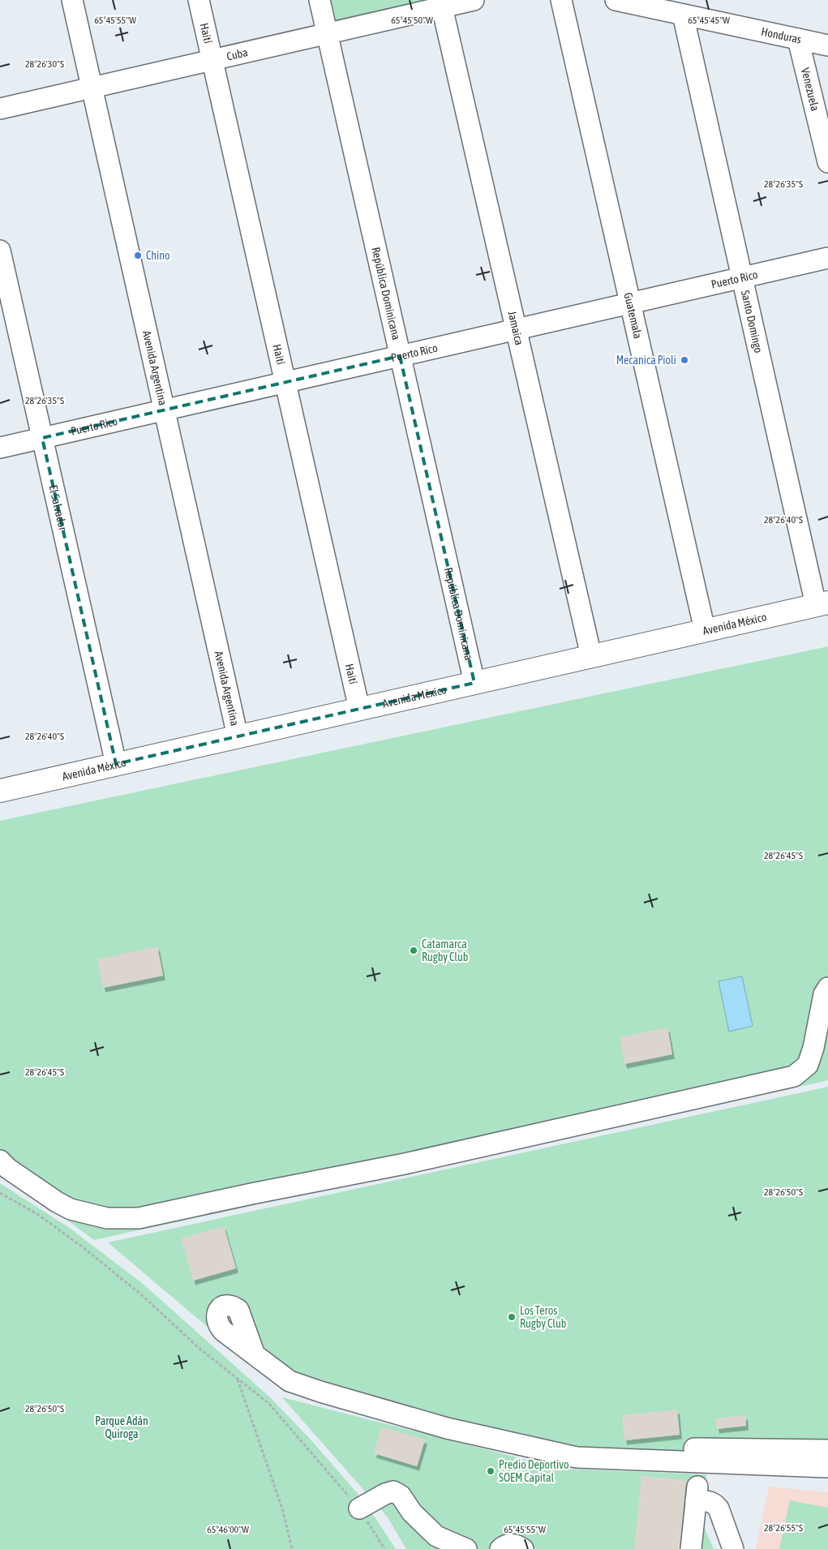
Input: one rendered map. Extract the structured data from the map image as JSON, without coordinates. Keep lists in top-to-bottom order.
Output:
{
  "streets": {
    "main road": ["Avenida México"],
    "street": [
      "Haití",
      "Honduras",
      "Cuba",
      "Venezuela",
      "Puerto Rico",
      "República Dominicana",
      "Guatemala",
      "Santo Domingo",
      "Jamaica",
      "Avenida Argentina",
      "El Salvador"
    ]
  },
  "crossings": [
    ["Haití", "Cuba"],
    ["Haití", "Puerto Rico"],
    ["Haití", "Avenida México"],
    ["Honduras", "Venezuela"],
    ["Honduras", "Santo Domingo"],
    ["Cuba", "República Dominicana"],
    ["Cuba", "Jamaica"],
    ["Cuba", "Avenida Argentina"],
    ["Puerto Rico", "República Dominicana"],
    ["Puerto Rico", "Guatemala"],
    ["Puerto Rico", "Santo Domingo"],
    ["Puerto Rico", "Jamaica"],
    ["Puerto Rico", "Avenida Argentina"],
    ["Puerto Rico", "El Salvador"],
    ["República Dominicana", "Avenida México"],
    ["Guatemala", "Avenida México"],
    ["Santo Domingo", "Avenida México"],
    ["Jamaica", "Avenida México"],
    ["Avenida Argentina", "Avenida México"],
    ["El Salvador", "Avenida México"]
  ],
  "parks": ["Parque Adán Quiroga"],
  "places": [
    "Chino",
    "Mecanica Pioli",
    "Catamarca Rugby Club",
    "Los Teros Rugby Club",
    "Predio Deportivo SOEM Capital"
  ],
  "coordinates": [
    "65°45'55\"W",
    "65°45'50\"W",
    "65°45'45\"W",
    "28°26'30\"S",
    "28°26'35\"S",
    "28°26'40\"S",
    "28°26'45\"S",
    "28°26'50\"S",
    "28°26'55\"S",
    "65°46'00\"W"
  ]
}
